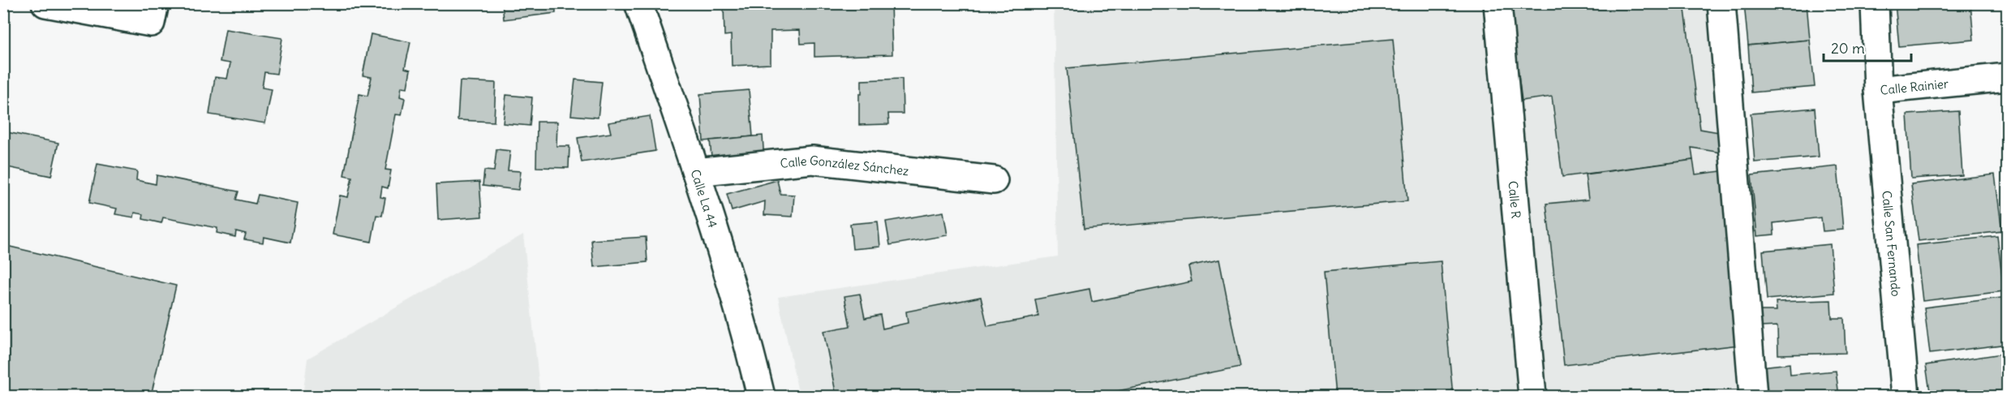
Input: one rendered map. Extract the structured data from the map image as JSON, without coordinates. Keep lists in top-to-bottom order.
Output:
{
  "streets": {
    "street": [
      "Calle Rainier",
      "Calle González Sánchez",
      "Calle La 44",
      "Calle R",
      "Calle San Fernando"
    ]
  },
  "crossings": [
    ["Calle Rainier", "Calle San Fernando"],
    ["Calle González Sánchez", "Calle La 44"]
  ],
  "scale_bar": "20 m"
}
